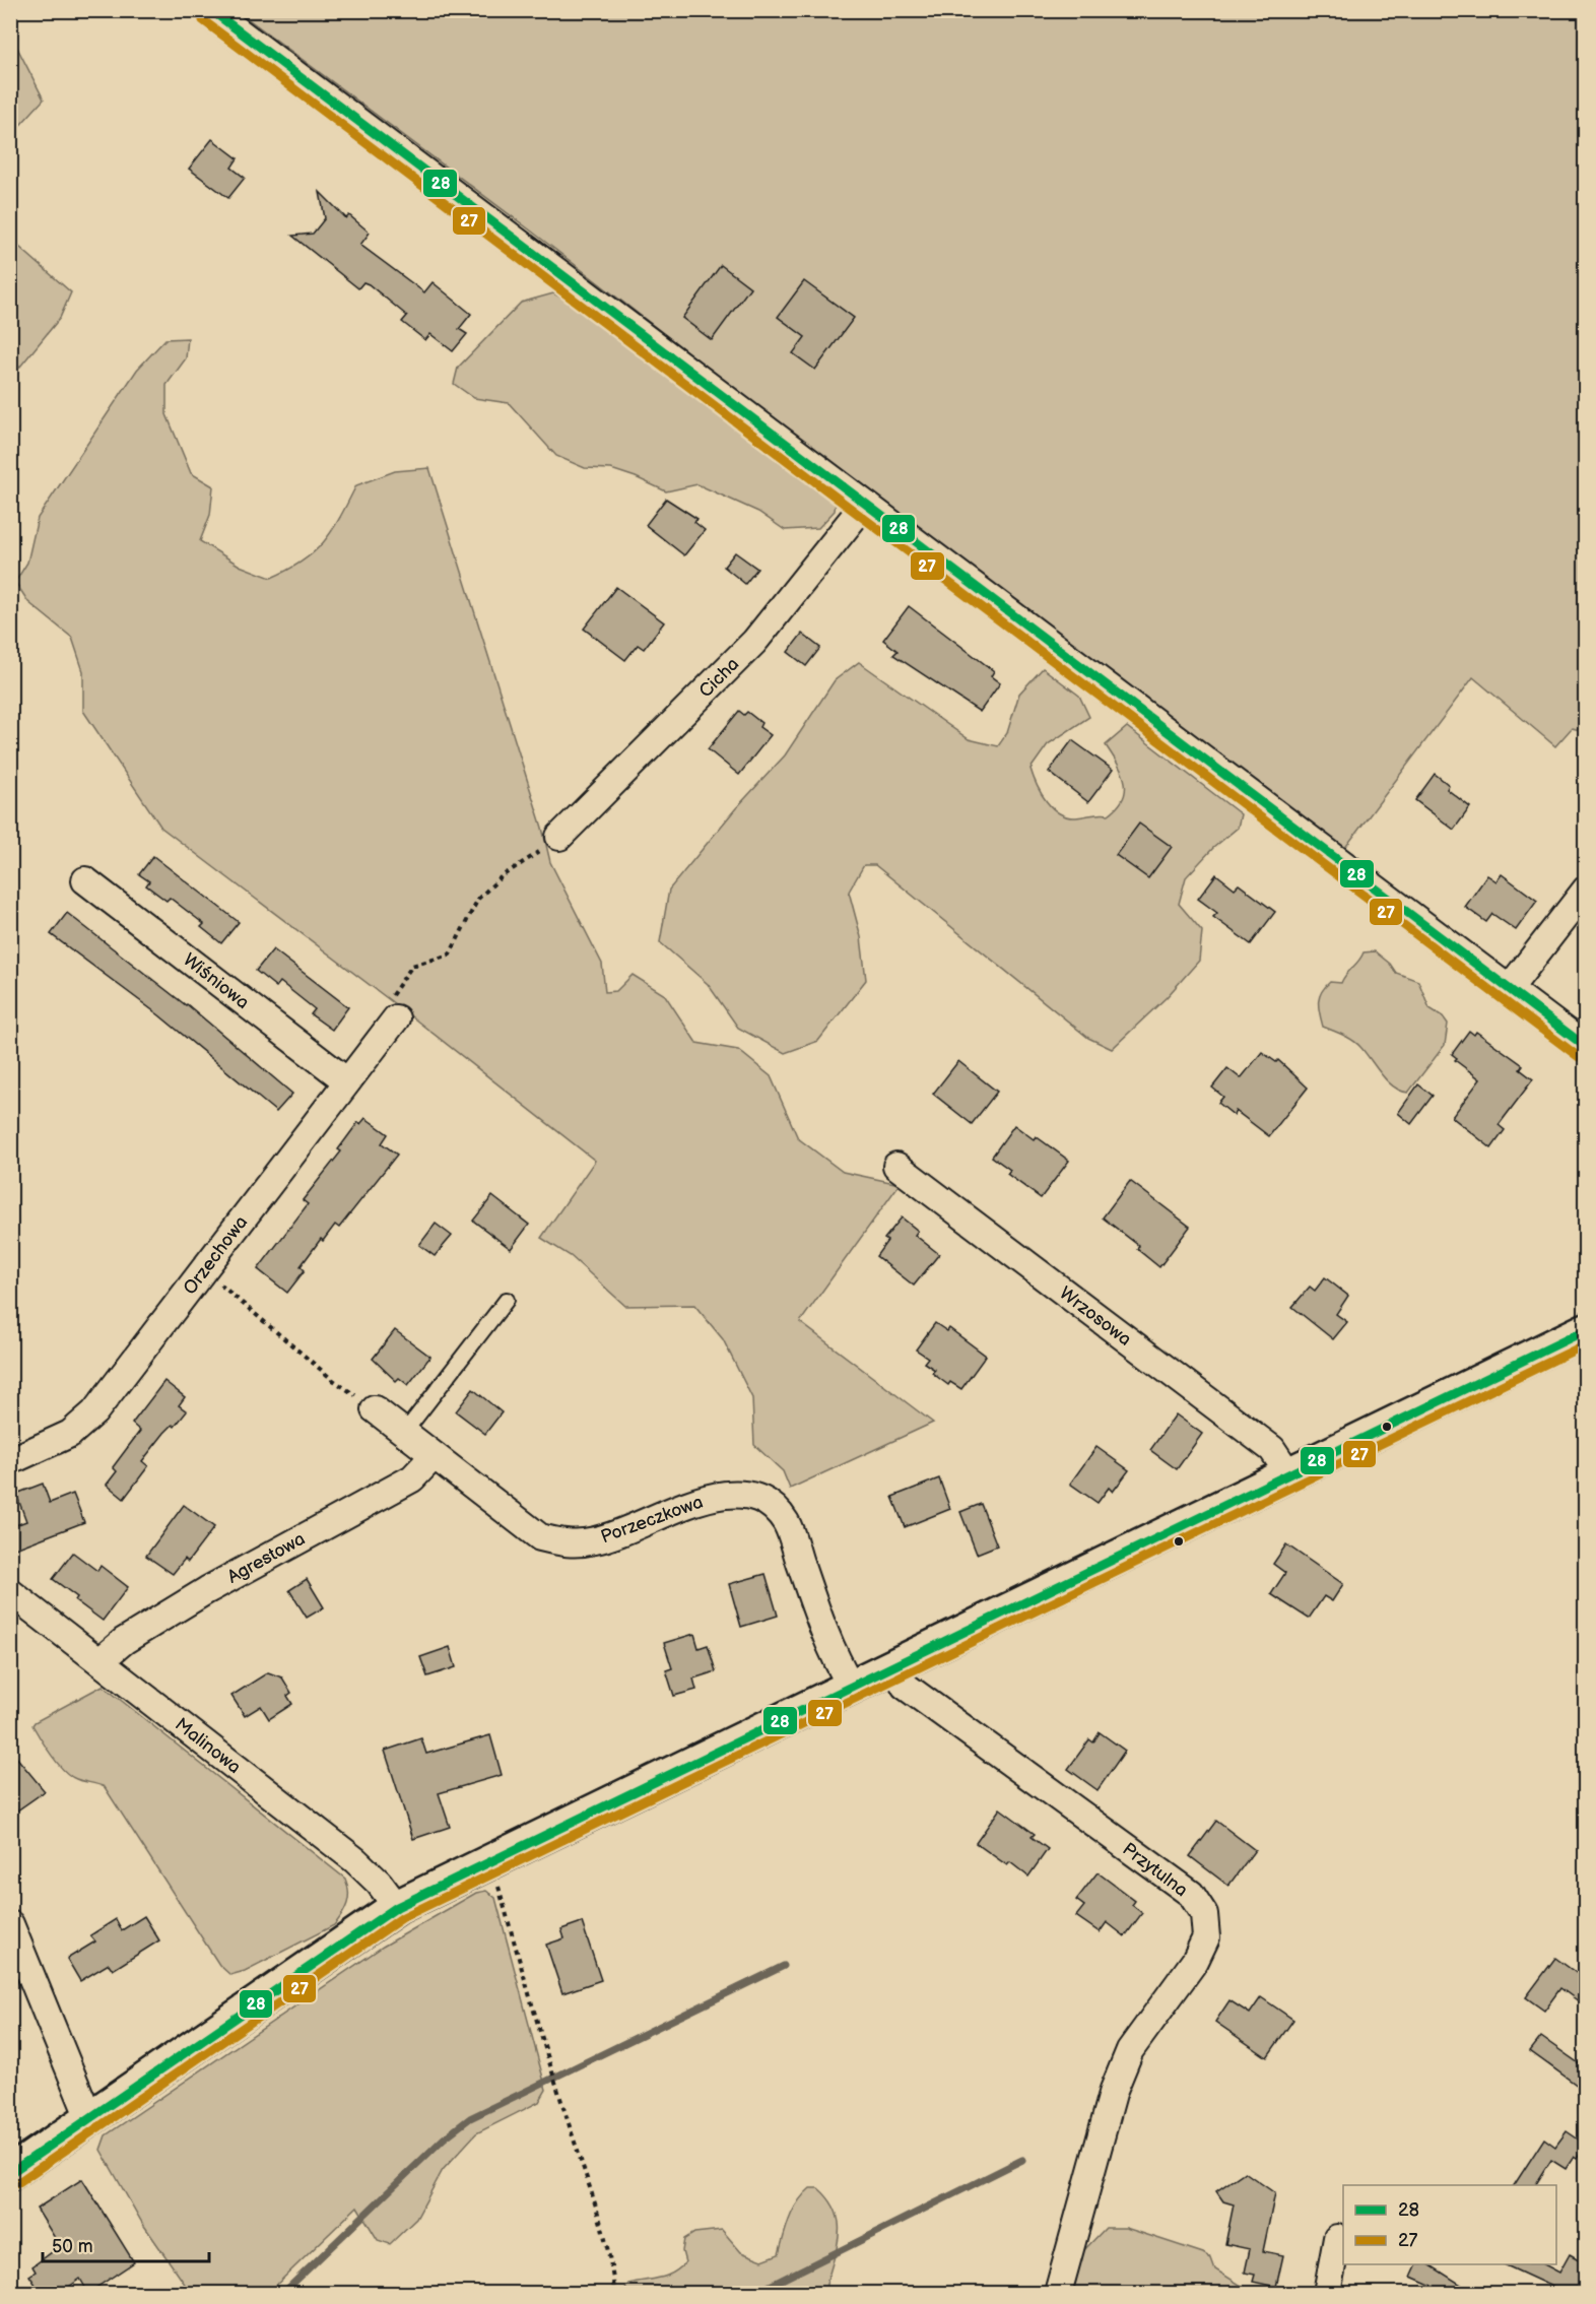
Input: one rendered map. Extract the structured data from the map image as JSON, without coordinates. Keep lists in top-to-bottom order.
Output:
{
  "streets": {
    "street": [
      "Cicha",
      "Wiśniowa",
      "Orzechowa",
      "Wrzosowa",
      "Porzeczkowa",
      "Agrestowa",
      "Malinowa",
      "Przytulna"
    ]
  },
  "crossings": [
    ["Wiśniowa", "Orzechowa"],
    ["Porzeczkowa", "Agrestowa"],
    ["Agrestowa", "Malinowa"]
  ],
  "lines": ["transit line 28", "transit line 27"],
  "legend": ["28", "27"],
  "scale_bar": "50 m"
}
